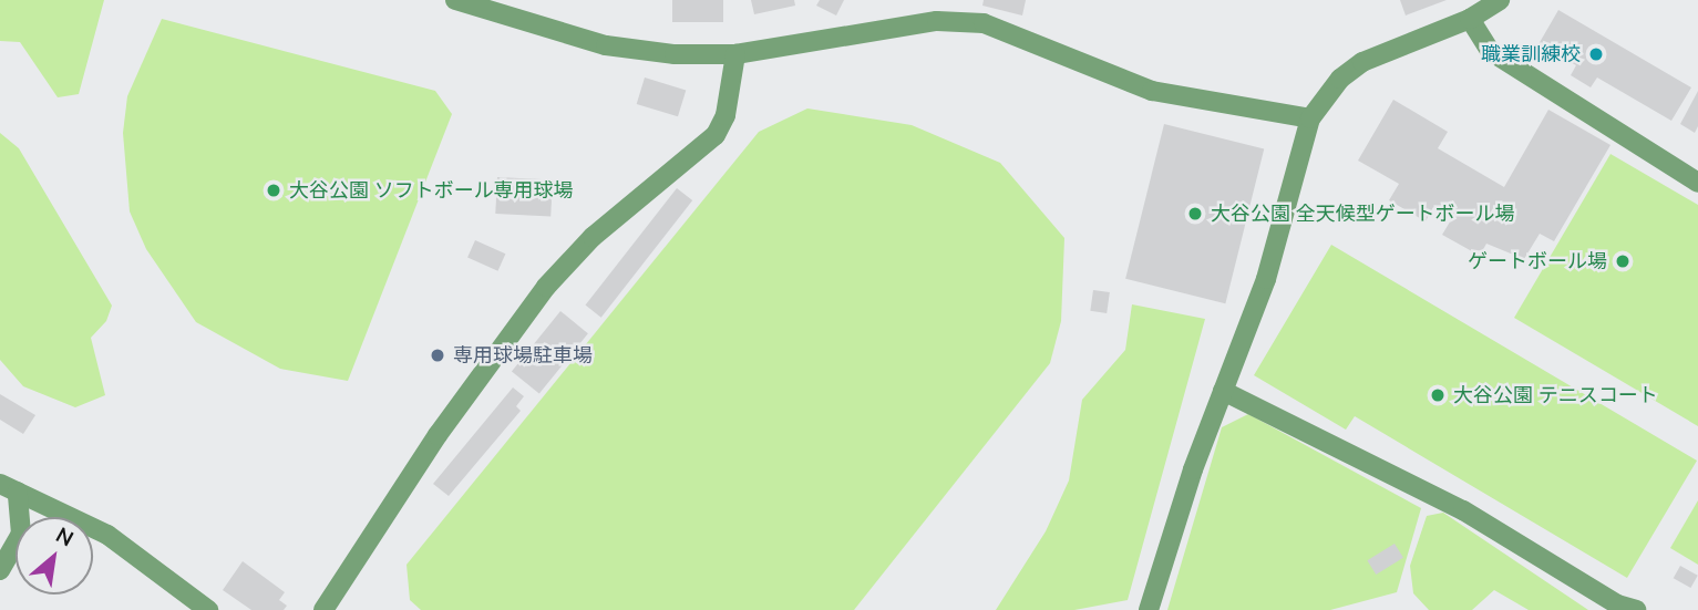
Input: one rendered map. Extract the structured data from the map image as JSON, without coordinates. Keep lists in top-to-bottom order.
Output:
{
  "places": [
    "職業訓練校",
    "大谷公園 ソフトボール専用球場",
    "大谷公園 全天候型ゲートボール場",
    "ゲートボール場",
    "専用球場駐車場",
    "大谷公園 テニスコート"
  ],
  "north": "top right"
}
